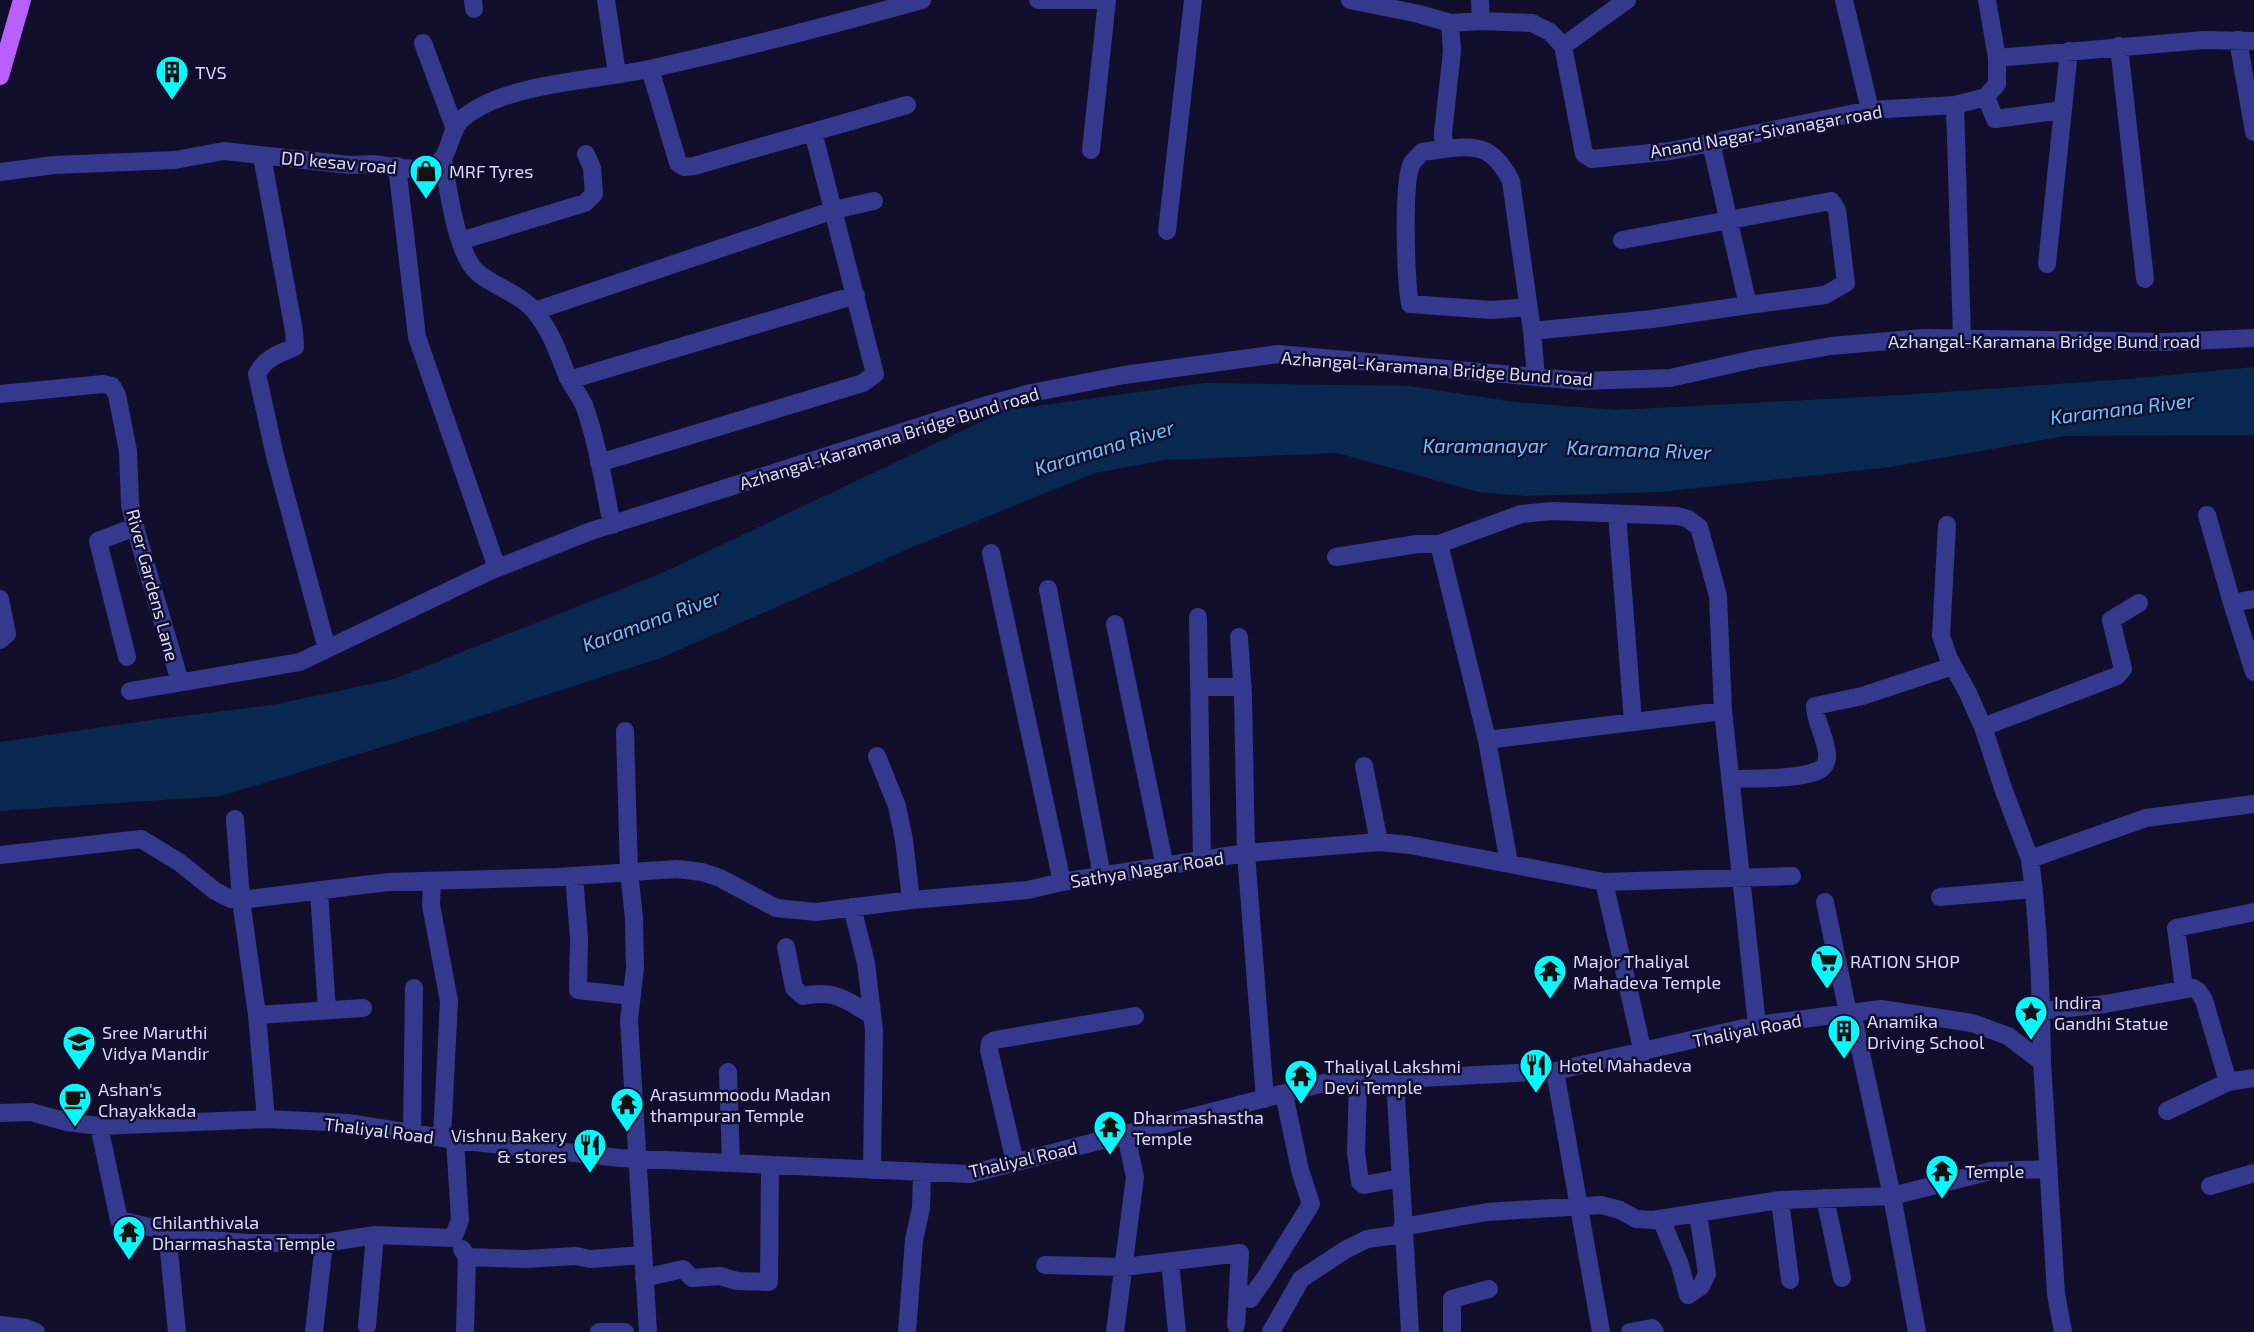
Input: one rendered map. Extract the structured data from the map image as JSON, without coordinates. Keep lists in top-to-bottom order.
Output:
{
  "streets": {
    "street": [
      "Anand Nagar-Sivanagar road",
      "DD kesav road",
      "Azhangal-Karamana Bridge Bund road",
      "River Gardens Lane",
      "Sathya Nagar Road",
      "Thaliyal Road"
    ]
  },
  "crossings": [
    ["Azhangal-Karamana Bridge Bund road", "River Gardens Lane"],
    ["Sathya Nagar Road", "Thaliyal Road"]
  ],
  "water": ["Karamana River", "Karamanayar"],
  "places": {
    "building": ["TVS", "Anamika Driving School"],
    "shop": ["MRF Tyres"],
    "supermarket": ["RATION SHOP"],
    "temple": [
      "Major Thaliyal Mahadeva Temple",
      "Thaliyal Lakshmi Devi Temple",
      "Arasummoodu Madan thampuran Temple",
      "Dharmashastha Temple",
      "Temple",
      "Chilanthivala Dharmashasta Temple"
    ],
    "place": ["Indira Gandhi Statue"],
    "school or university": ["Sree Maruthi Vidya Mandir"],
    "restaurant": ["Hotel Mahadeva", "Vishnu Bakery & stores"],
    "cafe": ["Ashan's Chayakkada"]
  }
}
